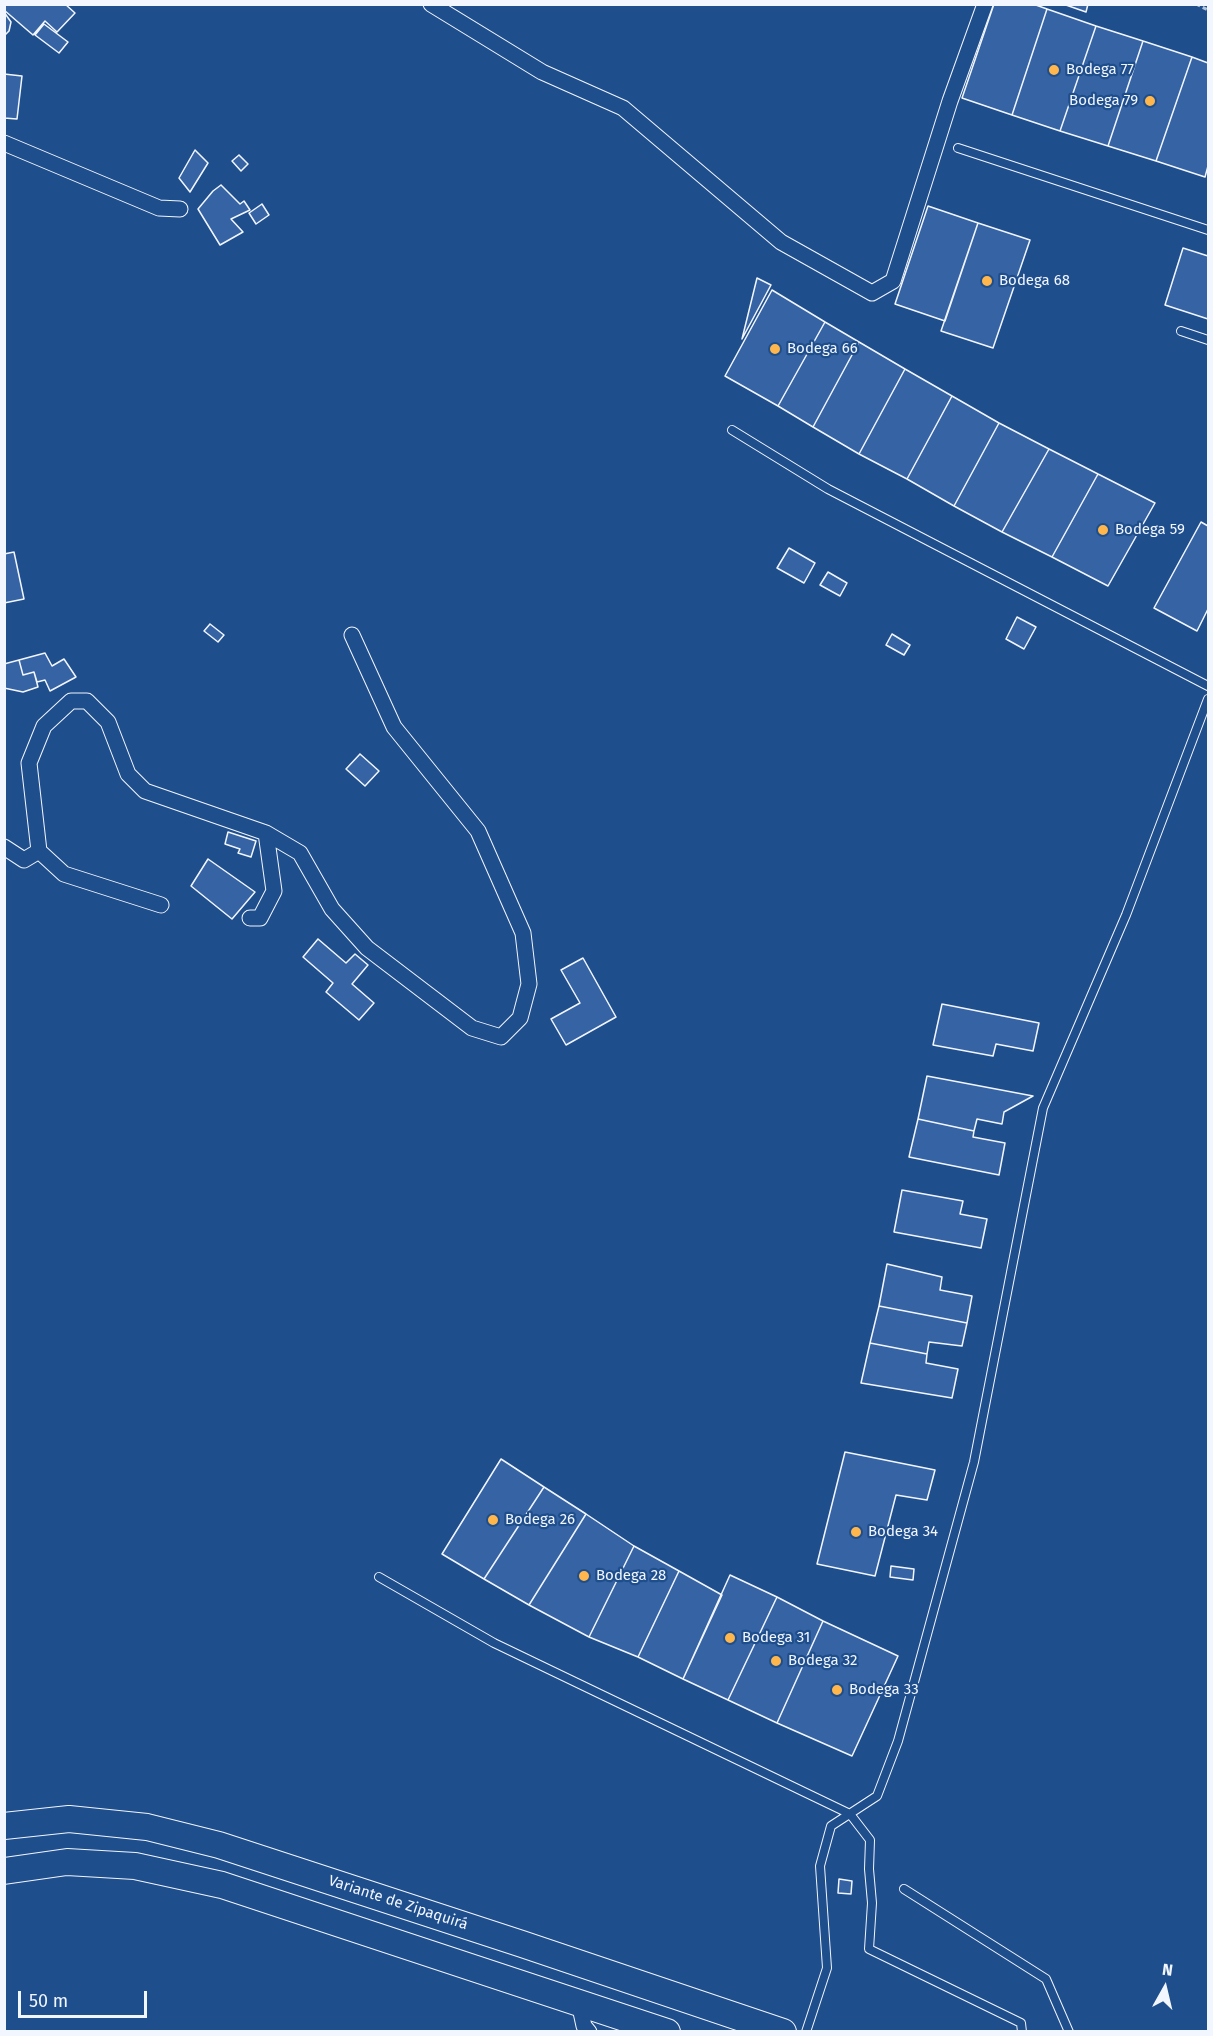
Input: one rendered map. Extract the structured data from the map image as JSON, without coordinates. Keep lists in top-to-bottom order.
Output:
{
  "streets": {
    "highway": ["Variante de Zipaquirá"]
  },
  "places": [
    "Bodega 77",
    "Bodega 79",
    "Bodega 68",
    "Bodega 66",
    "Bodega 59",
    "Bodega 26",
    "Bodega 34",
    "Bodega 28",
    "Bodega 31",
    "Bodega 32",
    "Bodega 33"
  ],
  "scale_bar": "50 m",
  "north": "top"
}
